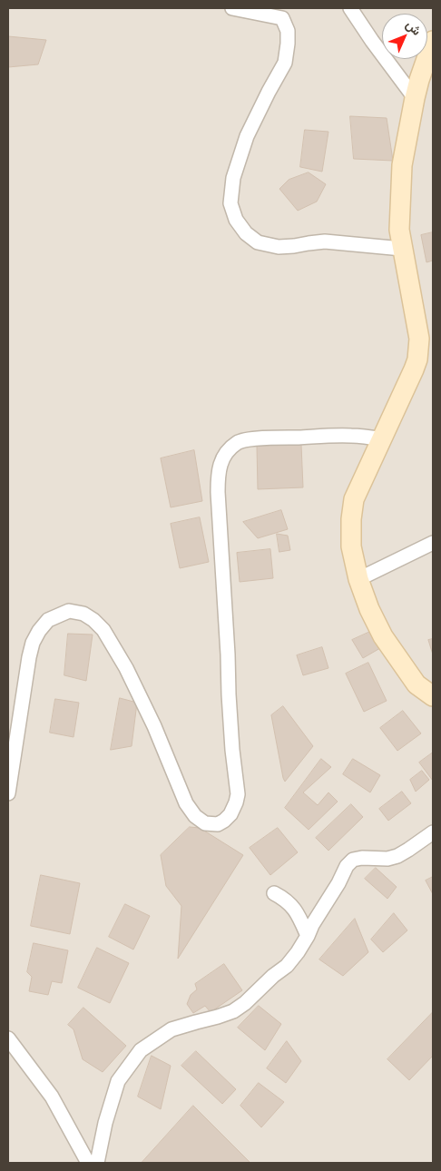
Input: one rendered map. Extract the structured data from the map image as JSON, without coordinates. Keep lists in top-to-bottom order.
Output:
{
  "north": "top right"
}
